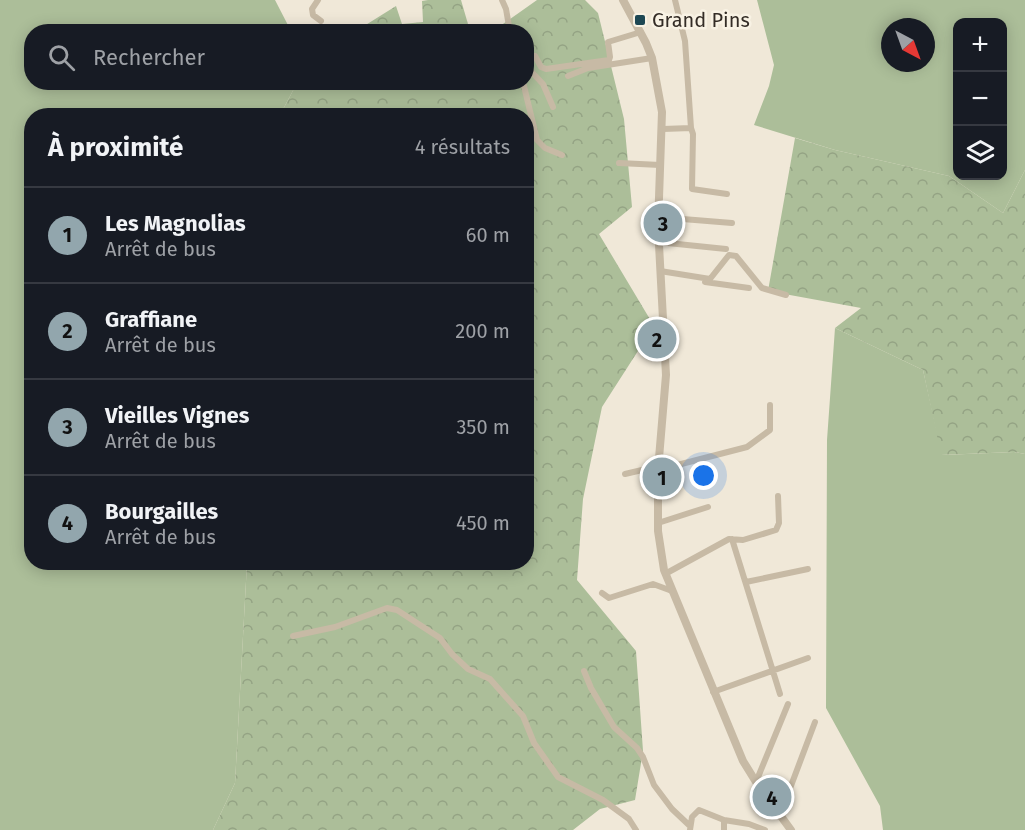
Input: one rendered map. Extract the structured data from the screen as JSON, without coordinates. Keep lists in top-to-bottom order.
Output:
{
  "places": {
    "transit": ["Grand Pins"]
  },
  "north": "bottom right",
  "page": {
    "map_buttons": ["+", "−"],
    "search": "Rechercher",
    "heading": ["À proximité", "4 résultats"],
    "list": [
      {
        "mark": "1",
        "name": "Les Magnolias",
        "note": "Arrêt de bus",
        "value": "60 m"
      },
      {
        "mark": "2",
        "name": "Graffiane",
        "note": "Arrêt de bus",
        "value": "200 m"
      },
      {
        "mark": "3",
        "name": "Vieilles Vignes",
        "note": "Arrêt de bus",
        "value": "350 m"
      },
      {
        "mark": "4",
        "name": "Bourgailles",
        "note": "Arrêt de bus",
        "value": "450 m"
      }
    ],
    "pins": [
      "3",
      "2",
      "1",
      "4"
    ]
  }
}
